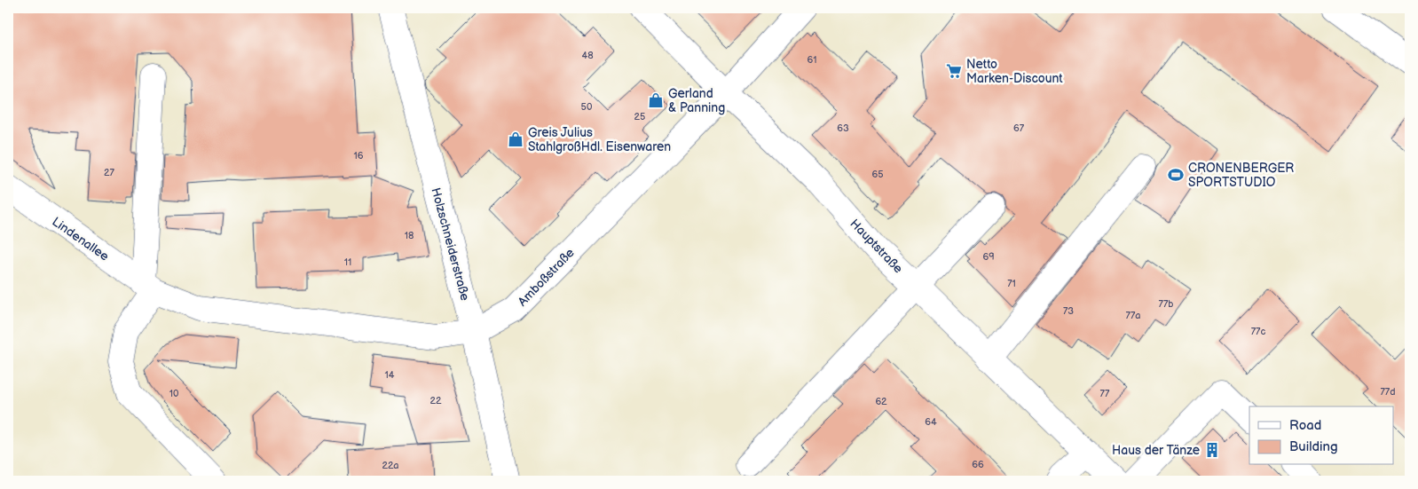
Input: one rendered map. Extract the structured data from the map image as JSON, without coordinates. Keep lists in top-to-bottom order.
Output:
{
  "streets": {
    "street": [
      "Lindenallee",
      "Holzschneiderstraße",
      "Hauptstraße",
      "Amboßstraße"
    ]
  },
  "crossings": [
    ["Lindenallee", "Amboßstraße"],
    ["Holzschneiderstraße", "Amboßstraße"],
    ["Hauptstraße", "Amboßstraße"]
  ],
  "places": {
    "supermarket": ["Netto Marken-Discount"],
    "shop": ["Gerland & Panning", "Greis Julius StahlgroßHdl. Eisenwaren"],
    "sports": ["CRONENBERGER SPORTSTUDIO"],
    "building": ["Haus der Tänze"]
  },
  "house_numbers": [
    "48",
    "61",
    "50",
    "25",
    "63",
    "67",
    "16",
    "27",
    "65",
    "18",
    "69",
    "11",
    "71",
    "77b",
    "73",
    "77a",
    "77c",
    "14",
    "77d",
    "10",
    "77",
    "22",
    "62",
    "64",
    "66",
    "22a"
  ],
  "legend": ["Road", "Building"]
}
